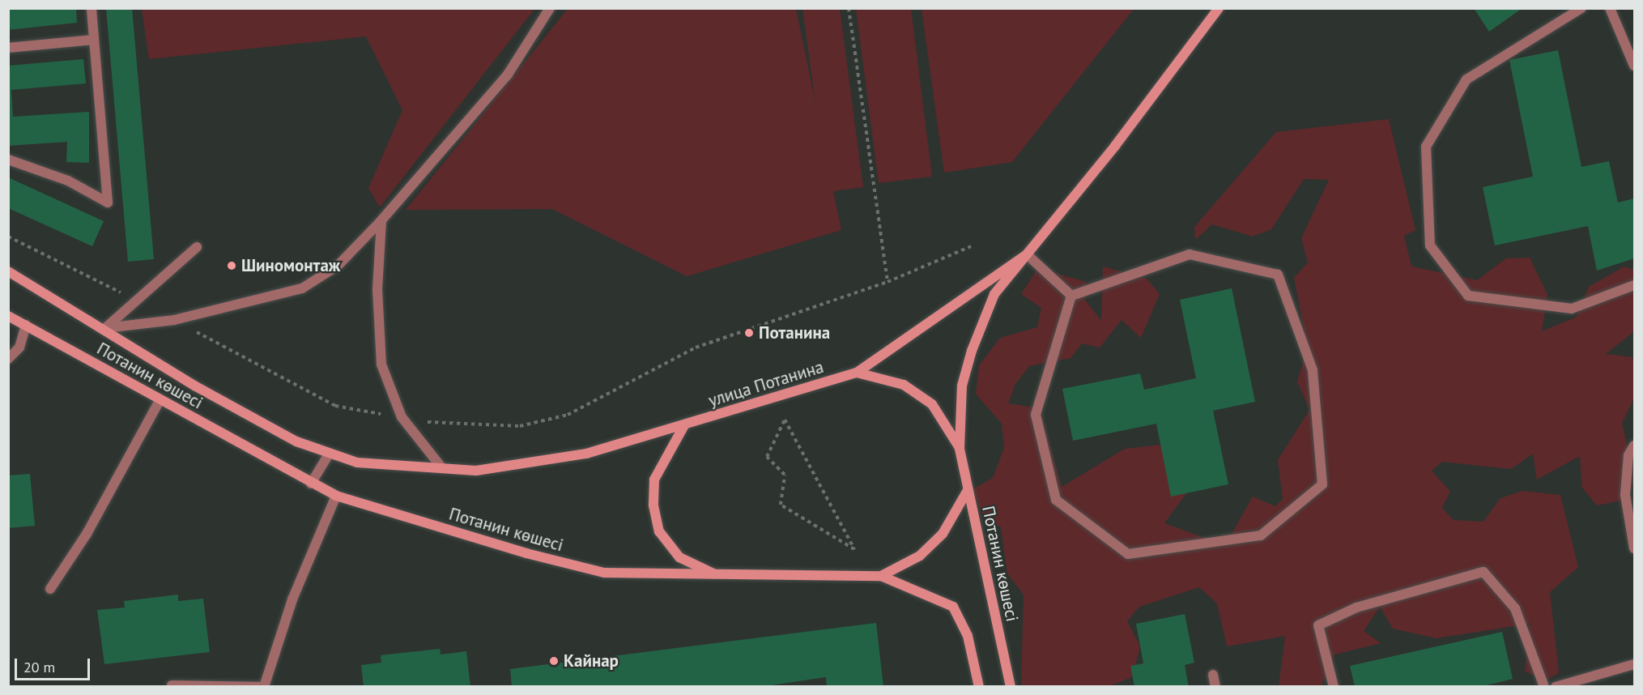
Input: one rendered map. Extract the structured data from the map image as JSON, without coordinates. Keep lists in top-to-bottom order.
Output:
{
  "streets": {
    "main road": ["Потанин көшесі", "улица Потанина"]
  },
  "crossings": [
    ["Потанин көшесі", "улица Потанина"]
  ],
  "places": ["Шиномонтаж", "Потанина", "Кайнар"],
  "scale_bar": "20 m"
}
